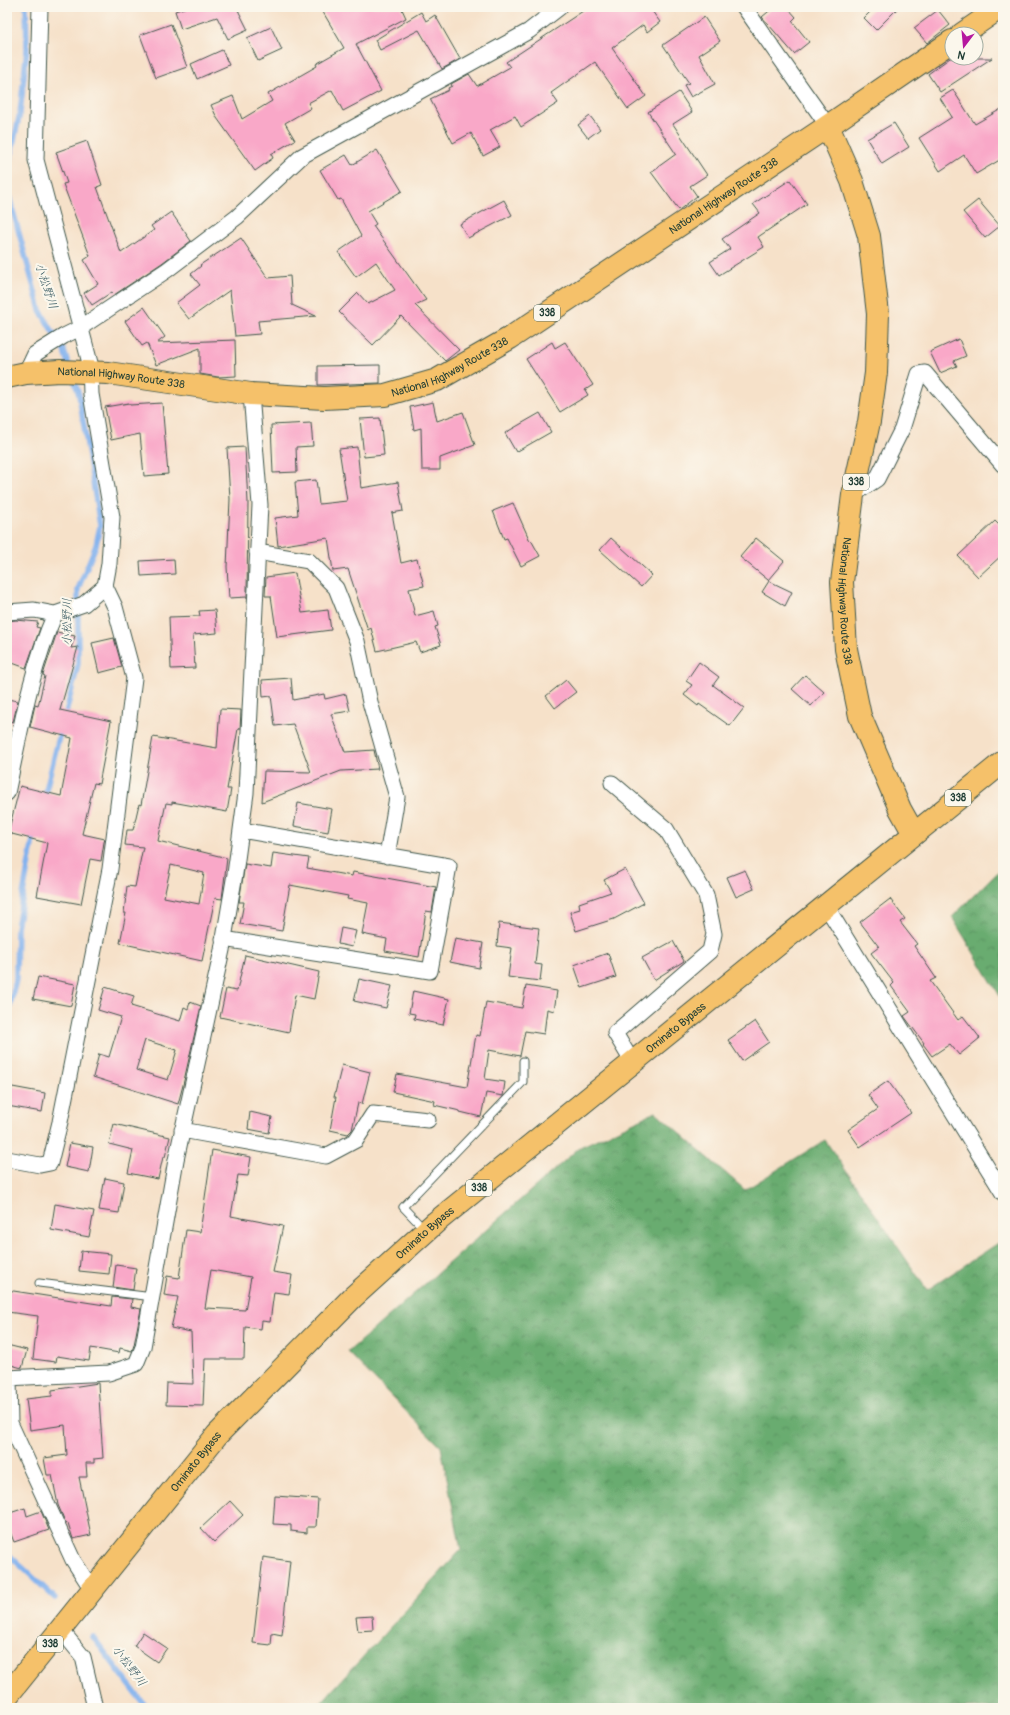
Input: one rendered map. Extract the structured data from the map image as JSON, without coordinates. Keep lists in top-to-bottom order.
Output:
{
  "streets": {
    "highway": ["National Highway Route 338", "338", "Ominato Bypass"]
  },
  "crossings": [
    ["National Highway Route 338", "Ominato Bypass"]
  ],
  "water": ["小松野川"],
  "north": "bottom"
}
